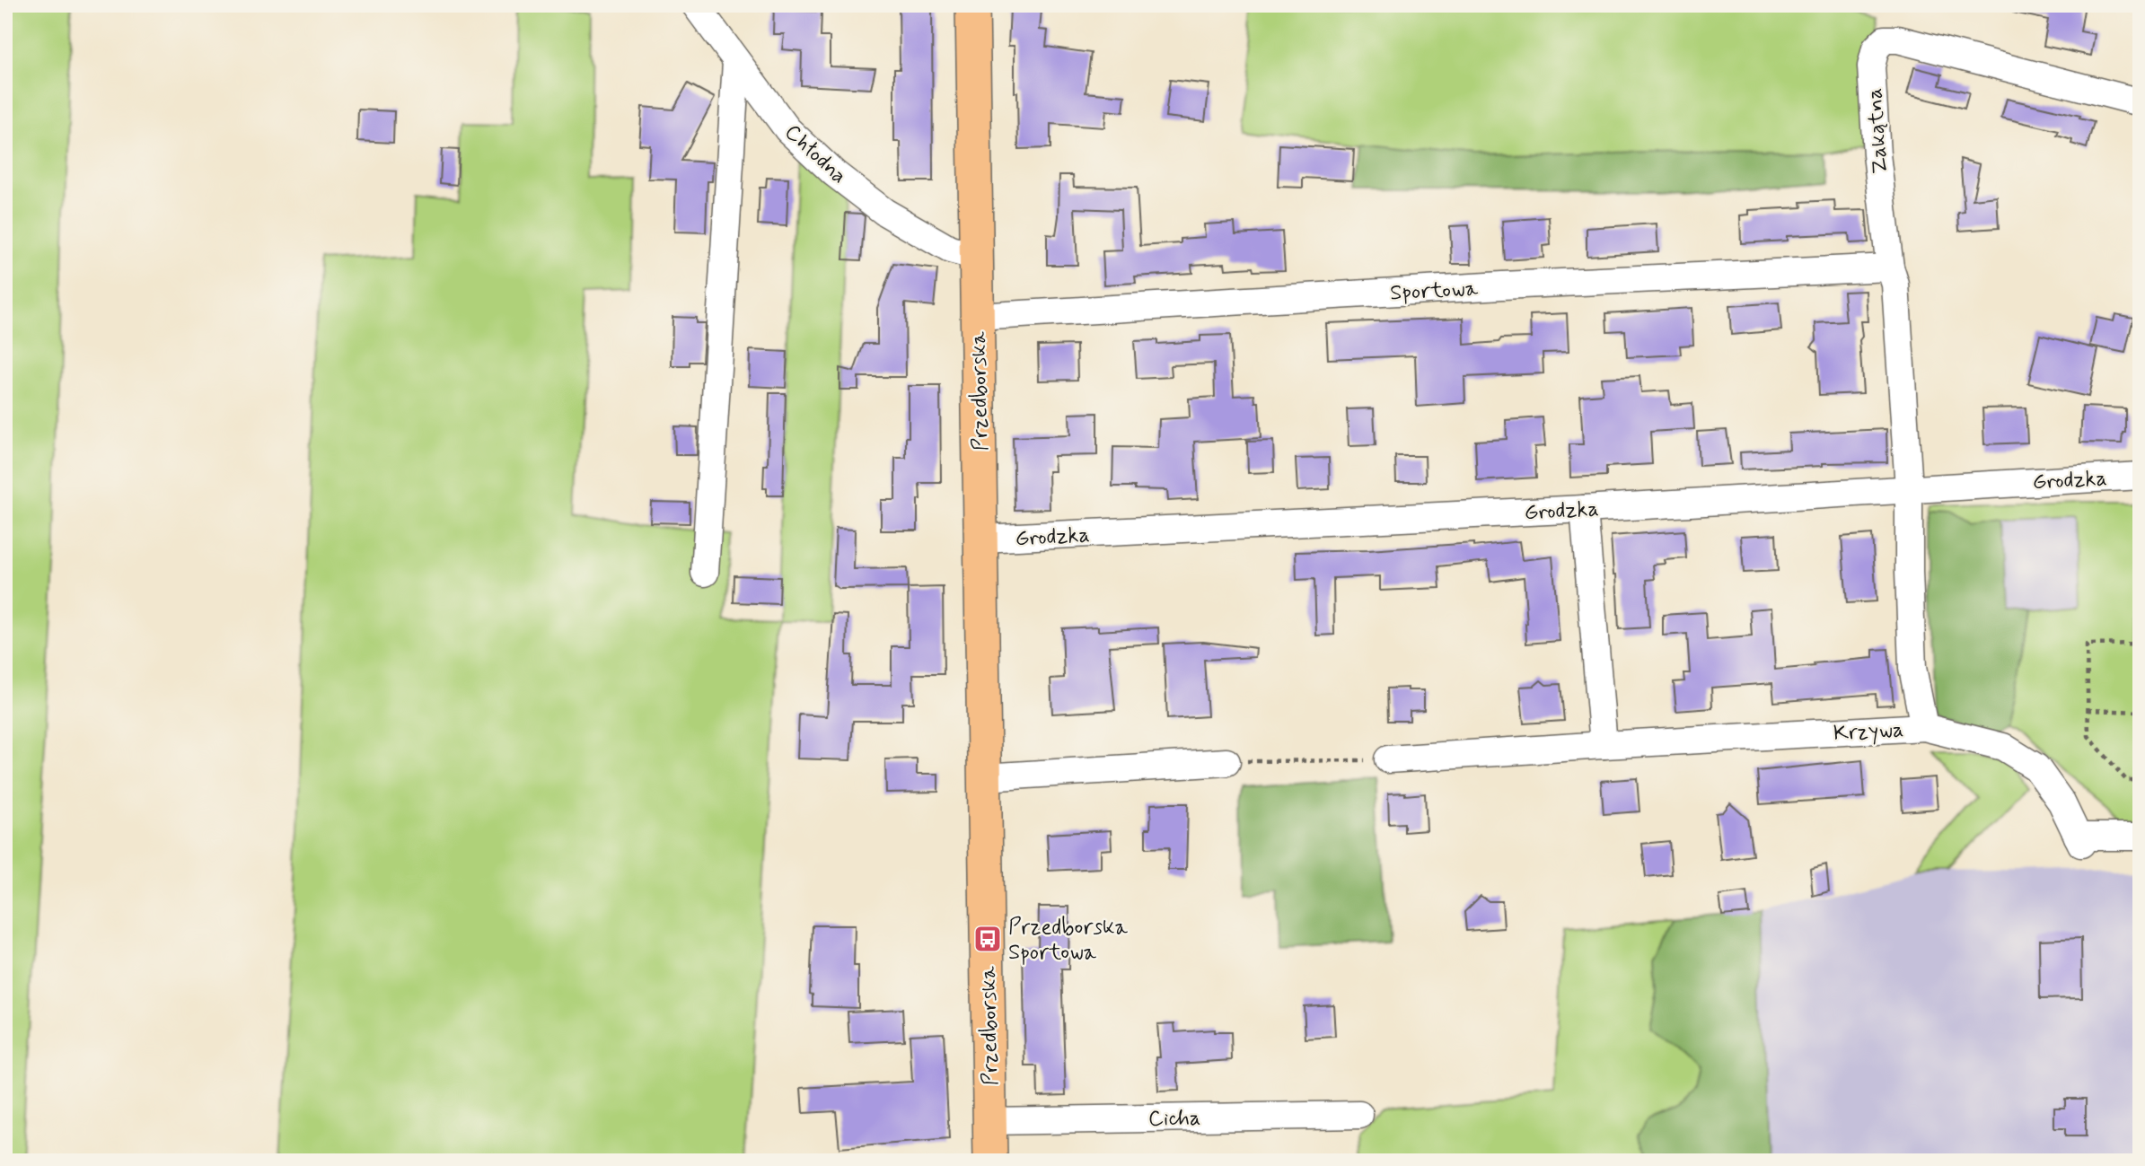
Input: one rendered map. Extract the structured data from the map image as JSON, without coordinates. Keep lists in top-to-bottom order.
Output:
{
  "streets": {
    "main road": ["Przedborska"],
    "street": [
      "Zakątna",
      "Chłodna",
      "Sportowa",
      "Grodzka",
      "Krzywa",
      "Cicha"
    ]
  },
  "crossings": [
    ["Zakątna", "Sportowa"],
    ["Zakątna", "Grodzka"],
    ["Zakątna", "Krzywa"],
    ["Chłodna", "Przedborska"],
    ["Sportowa", "Przedborska"],
    ["Przedborska", "Grodzka"],
    ["Przedborska", "Cicha"]
  ],
  "places": {
    "bus stop": ["Przedborska Sportowa"]
  }
}
